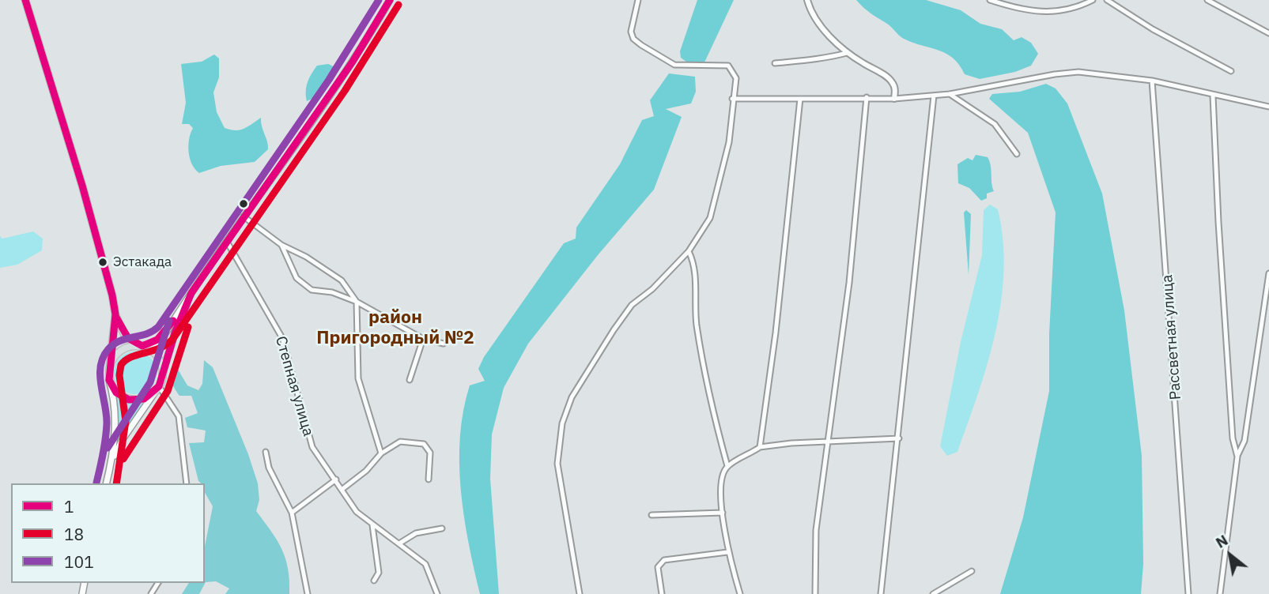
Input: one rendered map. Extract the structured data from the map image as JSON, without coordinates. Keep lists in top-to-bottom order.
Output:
{
  "streets": {
    "street": ["Рассветная улица", "Степная улица"]
  },
  "districts": ["район Пригородный №2"],
  "places": ["Эстакада"],
  "lines": ["transit line 1", "transit line 101", "transit line 18"],
  "legend": ["1", "18", "101"],
  "north": "top left"
}
